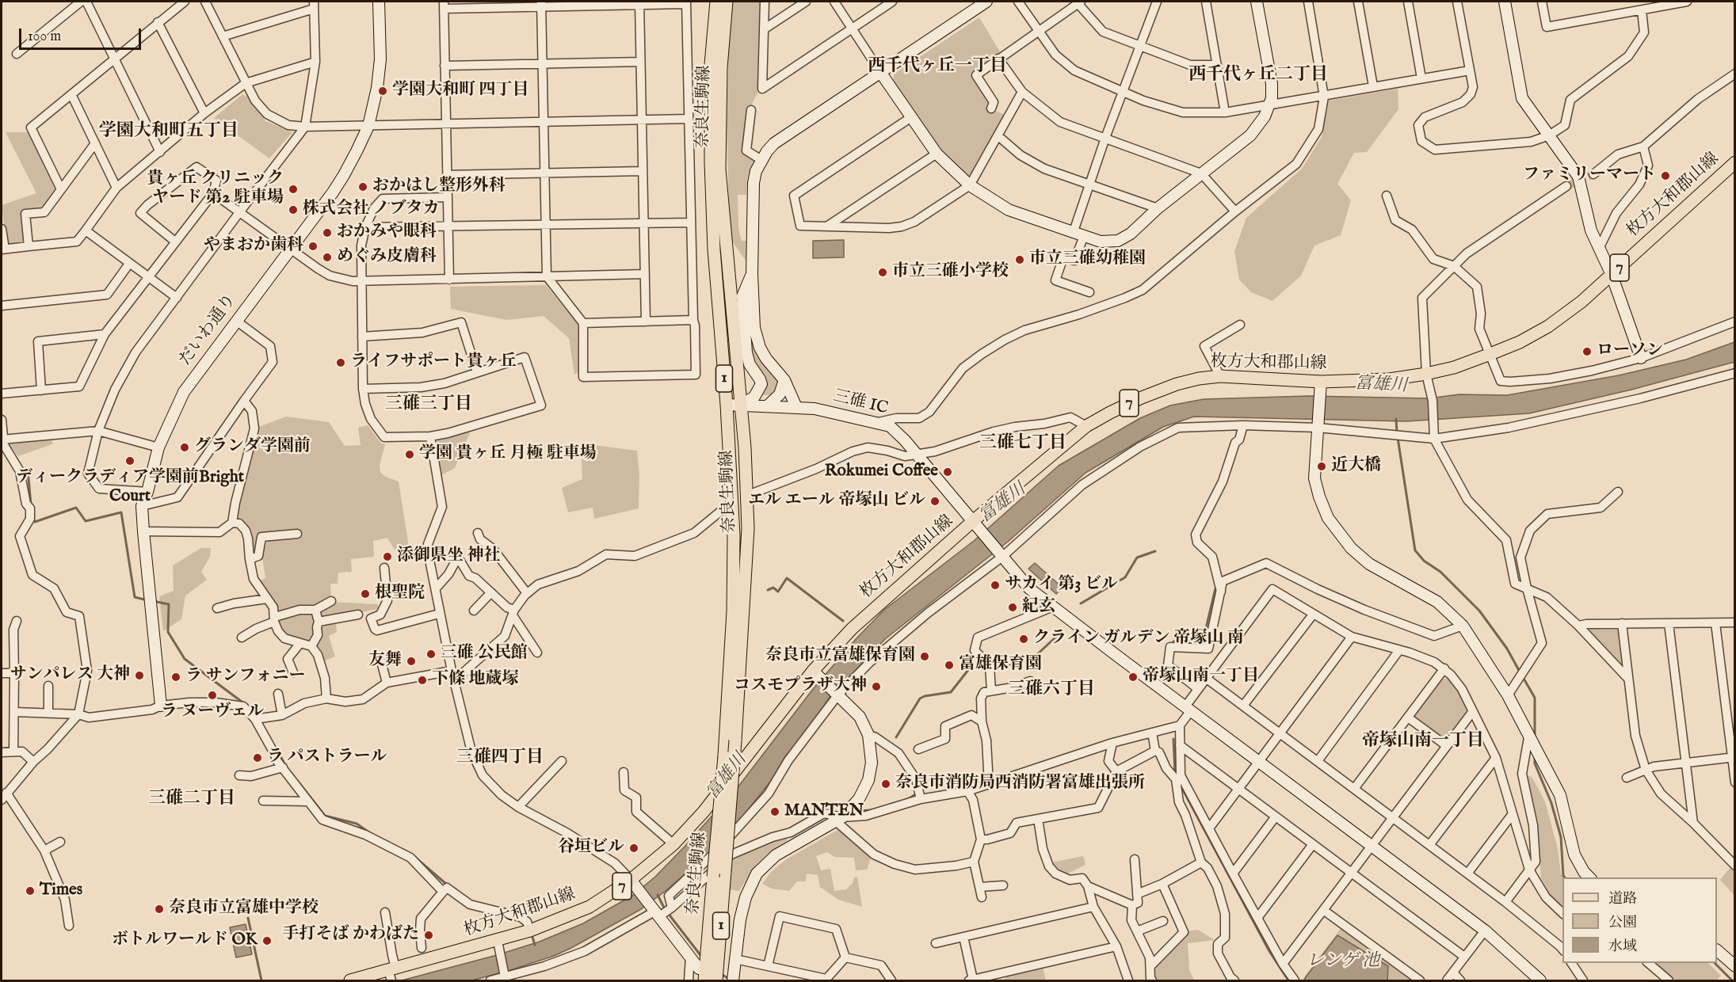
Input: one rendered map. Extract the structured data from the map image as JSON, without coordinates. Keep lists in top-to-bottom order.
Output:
{
  "streets": {
    "main road": [
      "奈良生駒線",
      "枚方大和郡山線",
      "7",
      "1"
    ],
    "street": ["だいわ通り", "三碓 IC"]
  },
  "crossings": [
    ["奈良生駒線", "三碓 IC"],
    ["枚方大和郡山線", "三碓 IC"]
  ],
  "districts": [
    "西千代ヶ丘一丁目",
    "西千代ヶ丘二丁目",
    "学園大和町五丁目",
    "三碓三丁目",
    "三碓七丁目",
    "三碓六丁目",
    "帝塚山南一丁目",
    "三碓四丁目",
    "三碓二丁目"
  ],
  "water": ["富雄川", "レンゲ 池"],
  "places": [
    "学園大和町 四丁目",
    "ファミリーマート",
    "おかはし整形外科",
    "貴ヶ丘 クリニック ヤード 第2 駐車場",
    "株式会社 ノブタカ",
    "おかみや眼科",
    "やまおか歯科",
    "めぐみ皮膚科",
    "市立三碓幼稚園",
    "市立三碓小学校",
    "ローソン",
    "ライフサポート貴ヶ丘",
    "グランダ学園前",
    "学園 貴ヶ丘 月極 駐車場",
    "ディークラディア学園前Bright Court",
    "近大橋",
    "Rokumei Coffee",
    "エル エール 帝塚山 ビル",
    "添御県坐 神社",
    "サカイ 第3 ビル",
    "根聖院",
    "紀玄",
    "クライン ガルデン 帝塚山 南",
    "三碓 公民館",
    "奈良市立富雄保育園",
    "友舞",
    "富雄保育園",
    "サンパレス 大神",
    "ラ サンフォニー",
    "帝塚山南一丁目",
    "下條 地蔵塚",
    "コスモプラザ大神",
    "ラ ヌーヴェル",
    "ラ パストラール",
    "奈良市消防局西消防署富雄出張所",
    "MANTEN",
    "谷垣ビル",
    "Times",
    "奈良市立富雄中学校",
    "手打そば かわばた",
    "ボトルワールド OK"
  ],
  "legend": ["道路", "公園", "水域"],
  "scale_bar": "100 m"
}
